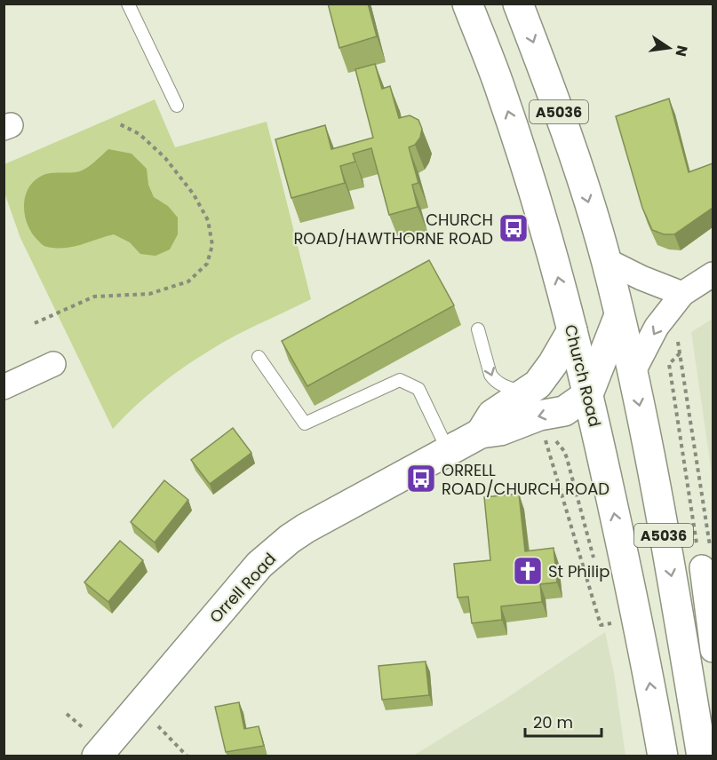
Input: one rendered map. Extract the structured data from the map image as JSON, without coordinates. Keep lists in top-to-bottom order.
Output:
{
  "streets": {
    "main road": ["A5036", "Church Road", "Orrell Road"]
  },
  "crossings": [
    ["Church Road", "Orrell Road"]
  ],
  "places": {
    "bus stop": ["CHURCH ROAD/HAWTHORNE ROAD", "ORRELL ROAD/CHURCH ROAD"],
    "church": ["St Philip"]
  },
  "scale_bar": "20 m",
  "north": "right"
}
